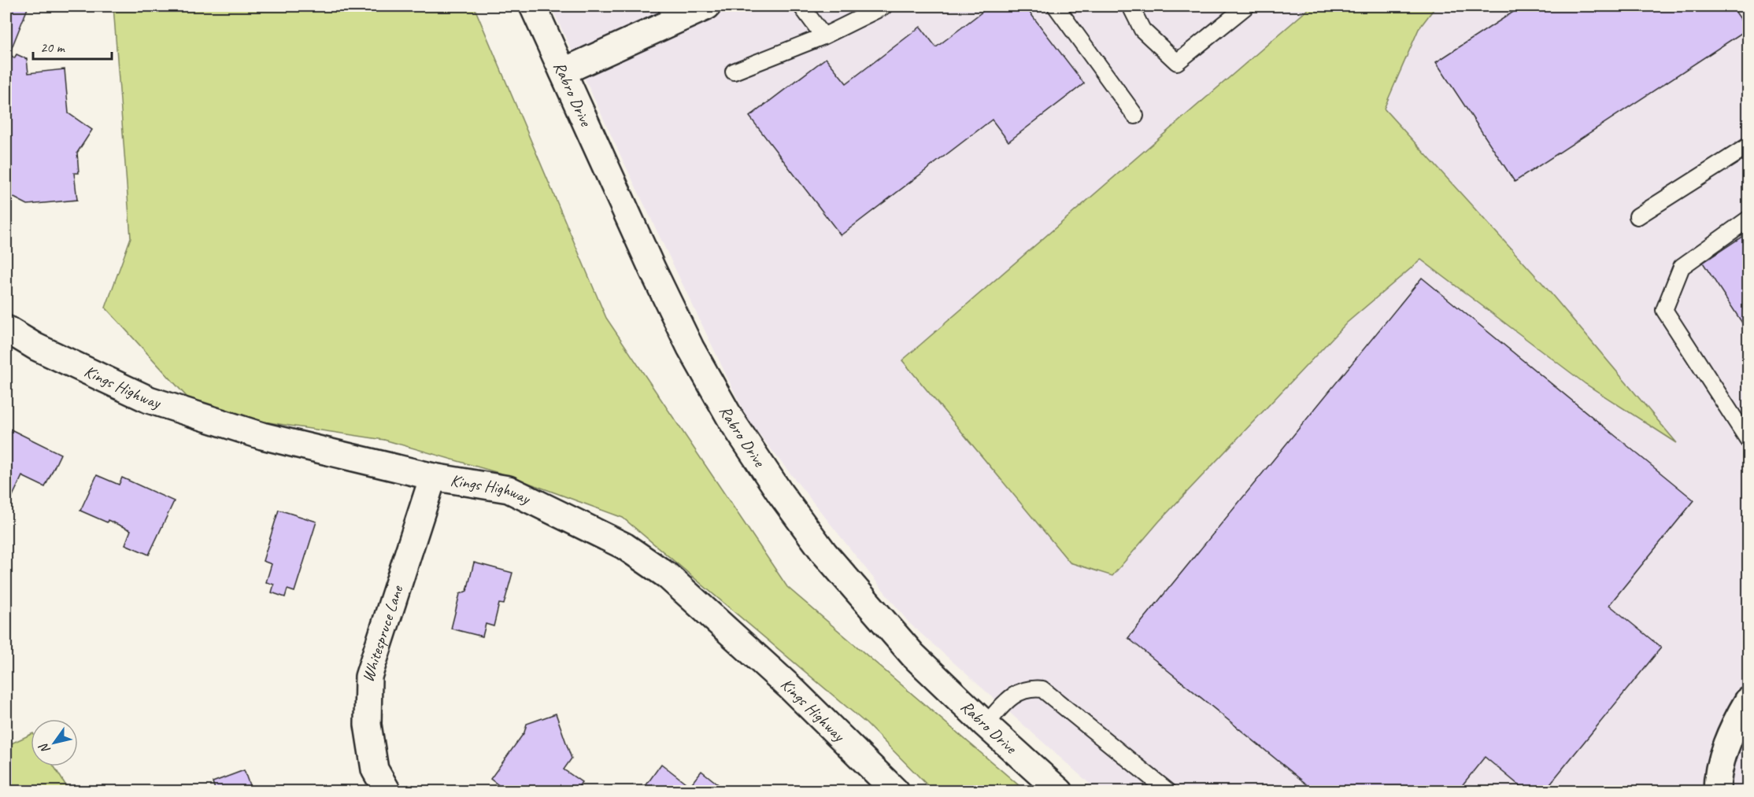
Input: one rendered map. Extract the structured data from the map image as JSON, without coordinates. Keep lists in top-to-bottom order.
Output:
{
  "streets": {
    "street": ["Rabro Drive", "Kings Highway", "Whitespruce Lane"]
  },
  "crossings": [
    ["Kings Highway", "Whitespruce Lane"]
  ],
  "scale_bar": "20 m",
  "north": "bottom left"
}
